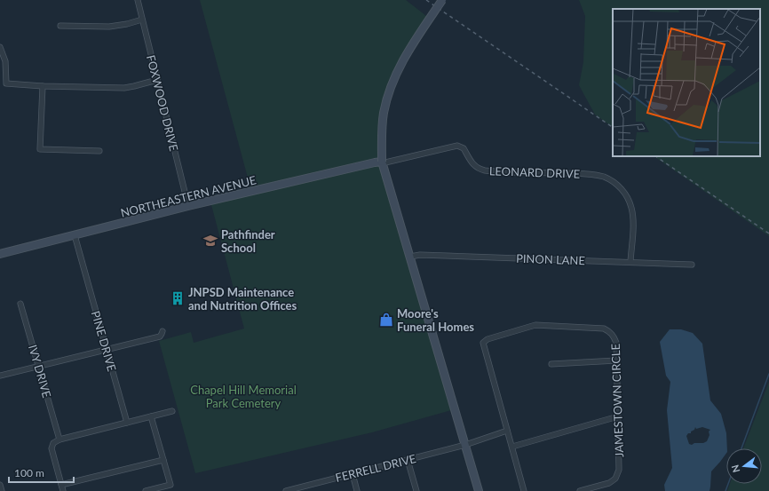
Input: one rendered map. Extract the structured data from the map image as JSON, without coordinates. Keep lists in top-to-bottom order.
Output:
{
  "streets": {
    "main road": ["NORTHEASTERN AVENUE"],
    "street": [
      "FOXWOOD DRIVE",
      "LEONARD DRIVE",
      "PINON LANE",
      "PINE DRIVE",
      "IVY DRIVE",
      "JAMESTOWN CIRCLE",
      "FERRELL DRIVE"
    ]
  },
  "crossings": [
    ["FOXWOOD DRIVE", "NORTHEASTERN AVENUE"],
    ["LEONARD DRIVE", "NORTHEASTERN AVENUE"],
    ["LEONARD DRIVE", "PINON LANE"],
    ["NORTHEASTERN AVENUE", "PINE DRIVE"],
    ["JAMESTOWN CIRCLE", "FERRELL DRIVE"]
  ],
  "parks": ["Chapel Hill Memorial Park Cemetery"],
  "places": {
    "school or university": ["Pathfinder School"],
    "building": ["JNPSD Maintenance and Nutrition Offices"],
    "shop": ["Moore's Funeral Homes"]
  },
  "scale_bar": "100 m",
  "north": "left"
}
